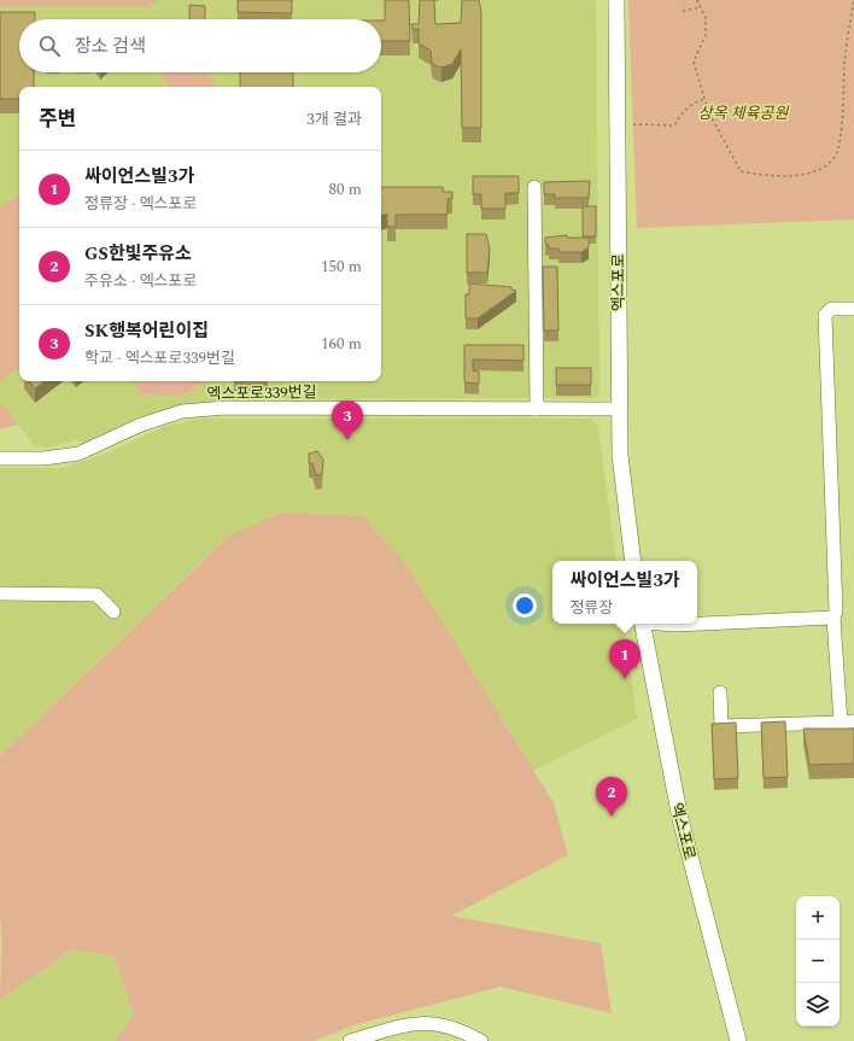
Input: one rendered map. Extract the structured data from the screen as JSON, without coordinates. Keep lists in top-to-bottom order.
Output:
{
  "streets": {
    "main road": ["엑스포로"],
    "street": ["엑스포로339번길"]
  },
  "crossings": [
    ["엑스포로", "엑스포로339번길"]
  ],
  "parks": ["상옥 체육공원"],
  "page": {
    "search": "장소 검색",
    "heading": ["주변", "3개 결과"],
    "list": [
      {
        "mark": "1",
        "name": "싸이언스빌3가",
        "note": "정류장 · 엑스포로",
        "value": "80 m"
      },
      {
        "mark": "2",
        "name": "GS한빛주유소",
        "note": "주유소 · 엑스포로",
        "value": "150 m"
      },
      {
        "mark": "3",
        "name": "SK행복어린이집",
        "note": "학교 · 엑스포로339번길",
        "value": "160 m"
      }
    ],
    "pins": ["3", "1", "2"],
    "popup": ["싸이언스빌3가", "정류장"],
    "map_buttons": ["+", "−"]
  }
}
